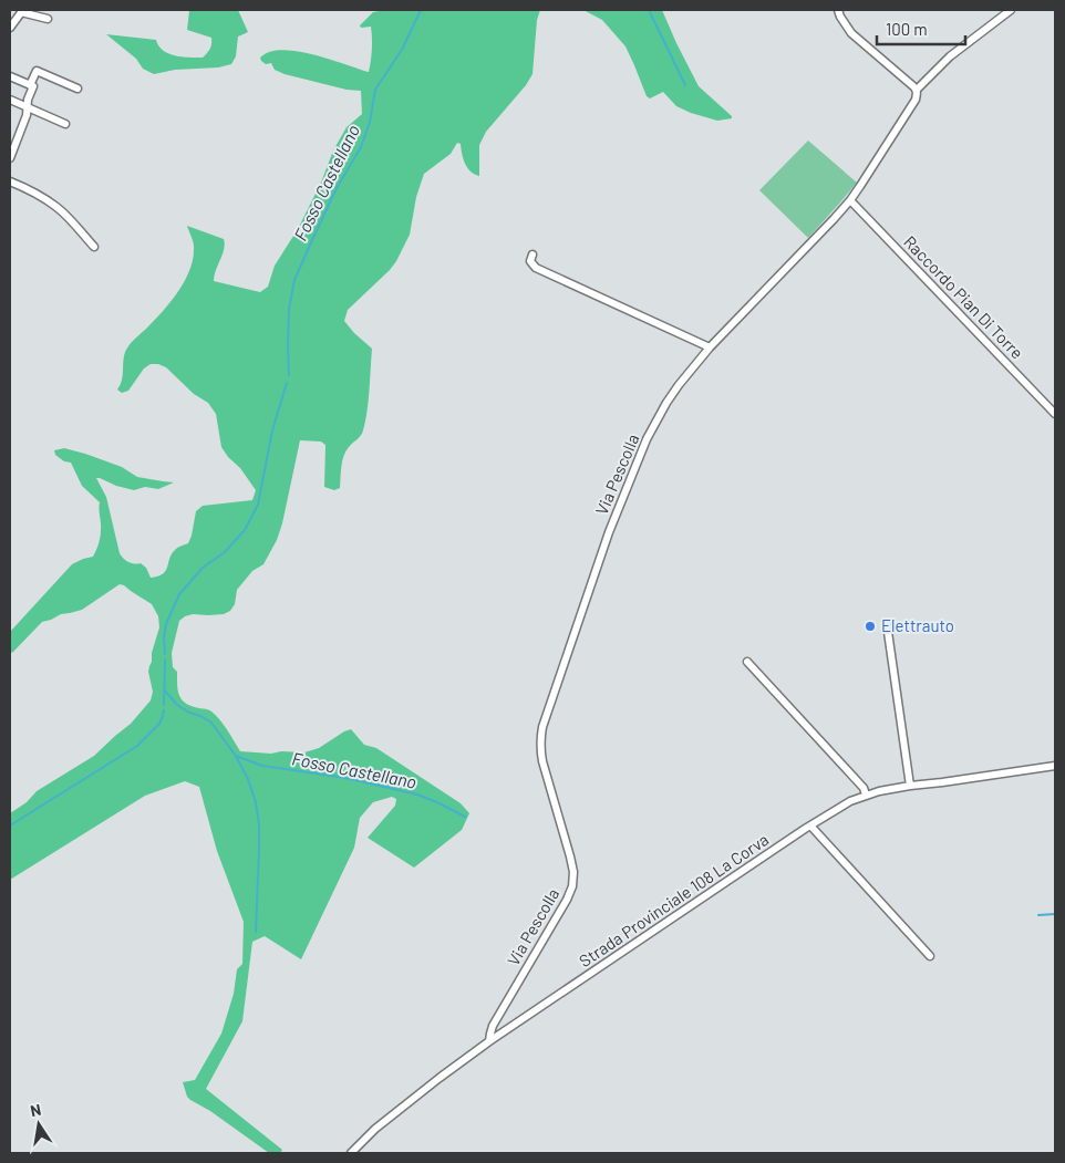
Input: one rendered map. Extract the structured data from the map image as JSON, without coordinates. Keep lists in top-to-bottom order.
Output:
{
  "streets": {
    "street": ["Raccordo Pian Di Torre", "Via Pescolla", "Strada Provinciale 108 La Corva"]
  },
  "crossings": [
    ["Raccordo Pian Di Torre", "Via Pescolla"],
    ["Via Pescolla", "Strada Provinciale 108 La Corva"]
  ],
  "water": ["Fosso Castellano"],
  "places": ["Elettrauto"],
  "scale_bar": "100 m",
  "north": "top"
}
